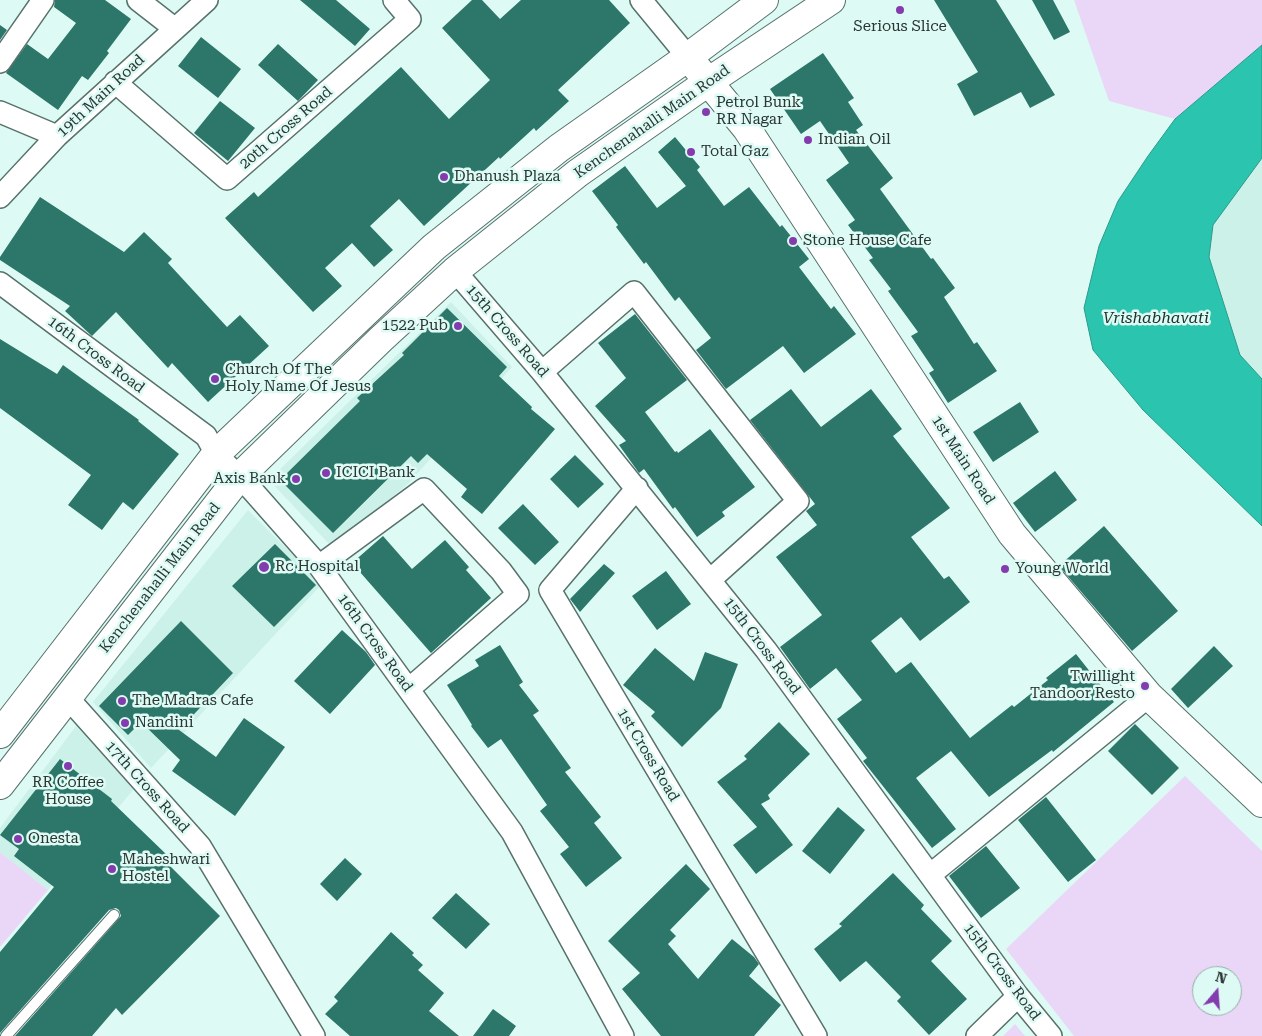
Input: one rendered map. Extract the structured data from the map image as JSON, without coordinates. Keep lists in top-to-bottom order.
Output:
{
  "streets": {
    "main road": ["Kenchenahalli Main Road", "1st Main Road"],
    "street": [
      "19th Main Road",
      "20th Cross Road",
      "15th Cross Road",
      "16th Cross Road",
      "1st Cross Road",
      "17th Cross Road"
    ]
  },
  "crossings": [
    ["19th Main Road", "20th Cross Road"],
    ["Kenchenahalli Main Road", "15th Cross Road"],
    ["Kenchenahalli Main Road", "16th Cross Road"],
    ["Kenchenahalli Main Road", "1st Main Road"],
    ["Kenchenahalli Main Road", "17th Cross Road"],
    ["15th Cross Road", "1st Cross Road"]
  ],
  "water": ["Vrishabhavati"],
  "places": [
    "Serious Slice",
    "Petrol Bunk RR Nagar",
    "Indian Oil",
    "Total Gaz",
    "Dhanush Plaza",
    "Stone House Cafe",
    "1522 Pub",
    "Church Of The Holy Name Of Jesus",
    "ICICI Bank",
    "Axis Bank",
    "Rc Hospital",
    "Young World",
    "Twillight Tandoor Resto",
    "The Madras Cafe",
    "Nandini",
    "RR Coffee House",
    "Onesta",
    "Maheshwari Hostel"
  ],
  "north": "top"
}
